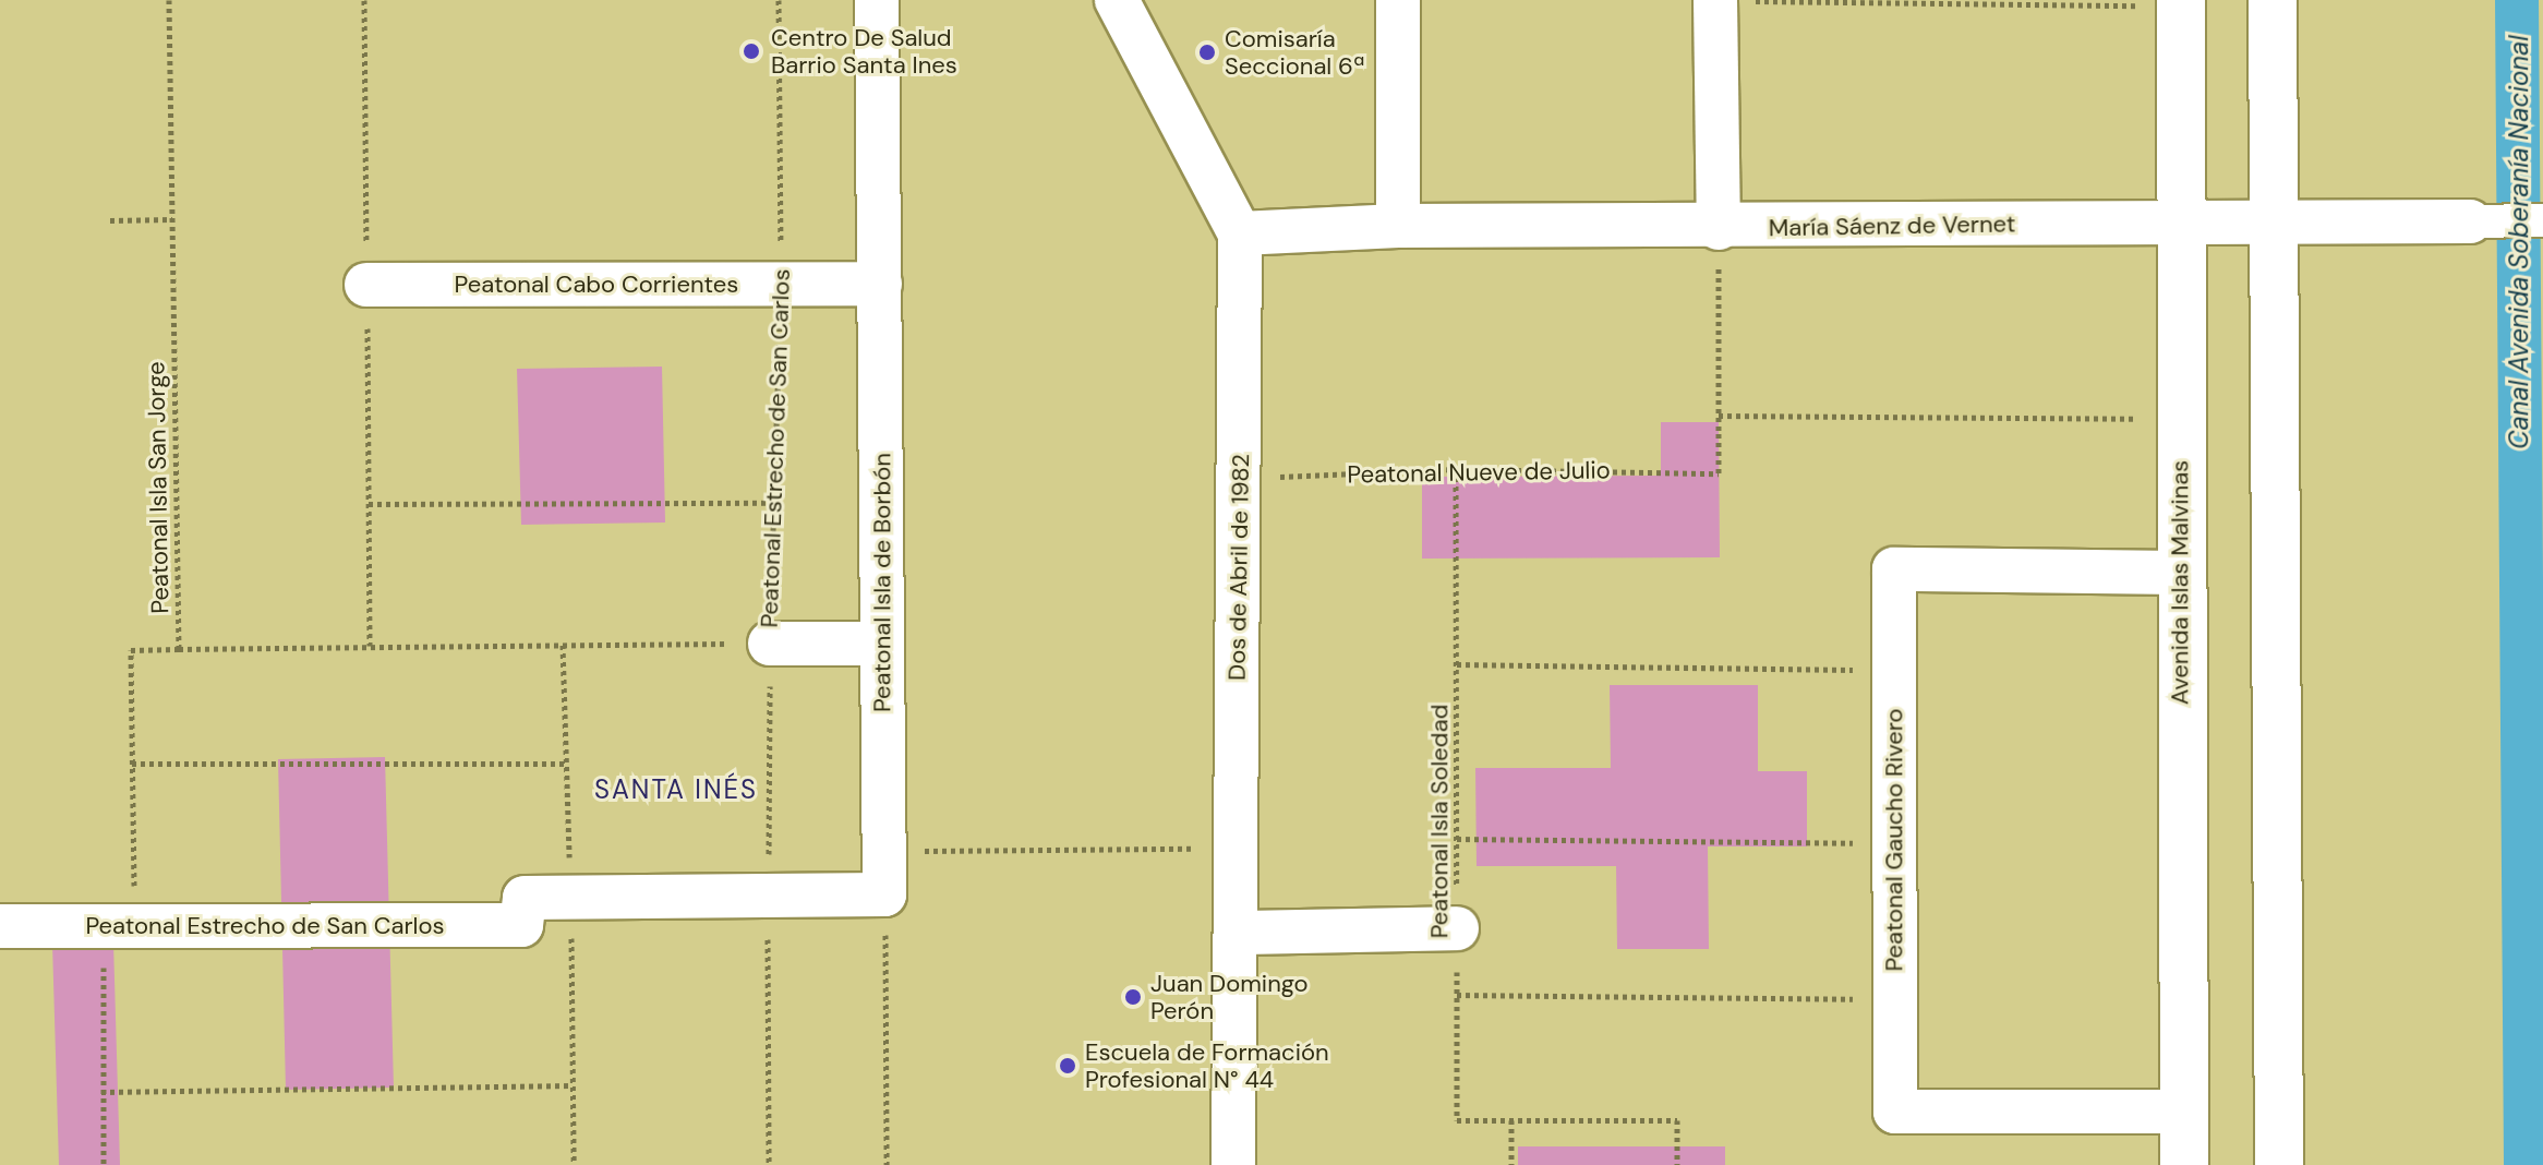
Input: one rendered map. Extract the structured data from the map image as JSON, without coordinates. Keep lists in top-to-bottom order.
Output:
{
  "streets": {
    "street": [
      "María Sáenz de Vernet",
      "Peatonal Cabo Corrientes",
      "Peatonal Estrecho de San Carlos",
      "Dos de Abril de 1982",
      "Peatonal Isla de Borbón",
      "Avenida Islas Malvinas",
      "Peatonal Gaucho Rivero"
    ],
    "path": ["Peatonal Nueve de Julio", "Peatonal Isla San Jorge", "Peatonal Isla Soledad"]
  },
  "crossings": [
    ["María Sáenz de Vernet", "Dos de Abril de 1982"],
    ["María Sáenz de Vernet", "Avenida Islas Malvinas"],
    ["Peatonal Cabo Corrientes", "Peatonal Estrecho de San Carlos"],
    ["Peatonal Cabo Corrientes", "Peatonal Isla de Borbón"],
    ["Peatonal Estrecho de San Carlos", "Peatonal Isla San Jorge"],
    ["Peatonal Estrecho de San Carlos", "Peatonal Isla de Borbón"],
    ["Peatonal Nueve de Julio", "Dos de Abril de 1982"],
    ["Peatonal Nueve de Julio", "Peatonal Isla Soledad"],
    ["Avenida Islas Malvinas", "Peatonal Gaucho Rivero"]
  ],
  "districts": ["SANTA INÉS"],
  "water": ["Canal Avenida Soberanía Nacional"],
  "places": [
    "Centro De Salud Barrio Santa Ines",
    "Comisaría Seccional 6ª",
    "Juan Domingo Perón",
    "Escuela de Formación Profesional N° 44"
  ]
}
